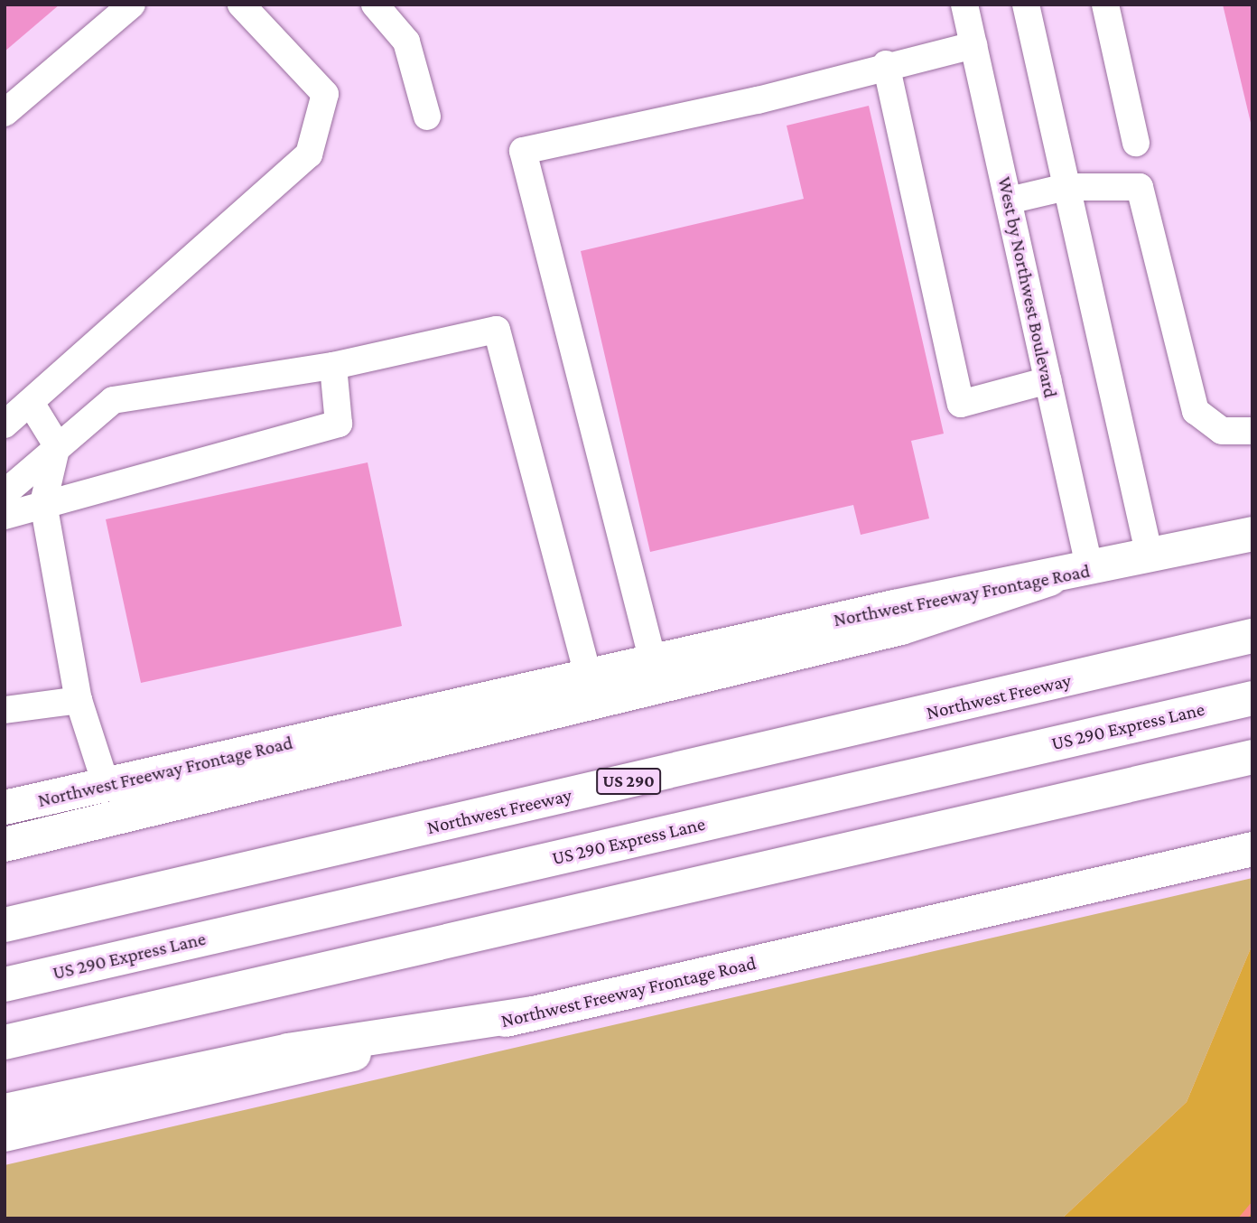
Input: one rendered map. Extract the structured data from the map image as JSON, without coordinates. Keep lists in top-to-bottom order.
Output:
{
  "streets": {
    "main road": [
      "Northwest Freeway Frontage Road",
      "Northwest Freeway",
      "US 290 Express Lane",
      "US 290"
    ],
    "street": ["West by Northwest Boulevard"]
  },
  "crossings": [
    ["West by Northwest Boulevard", "Northwest Freeway Frontage Road"]
  ]
}
